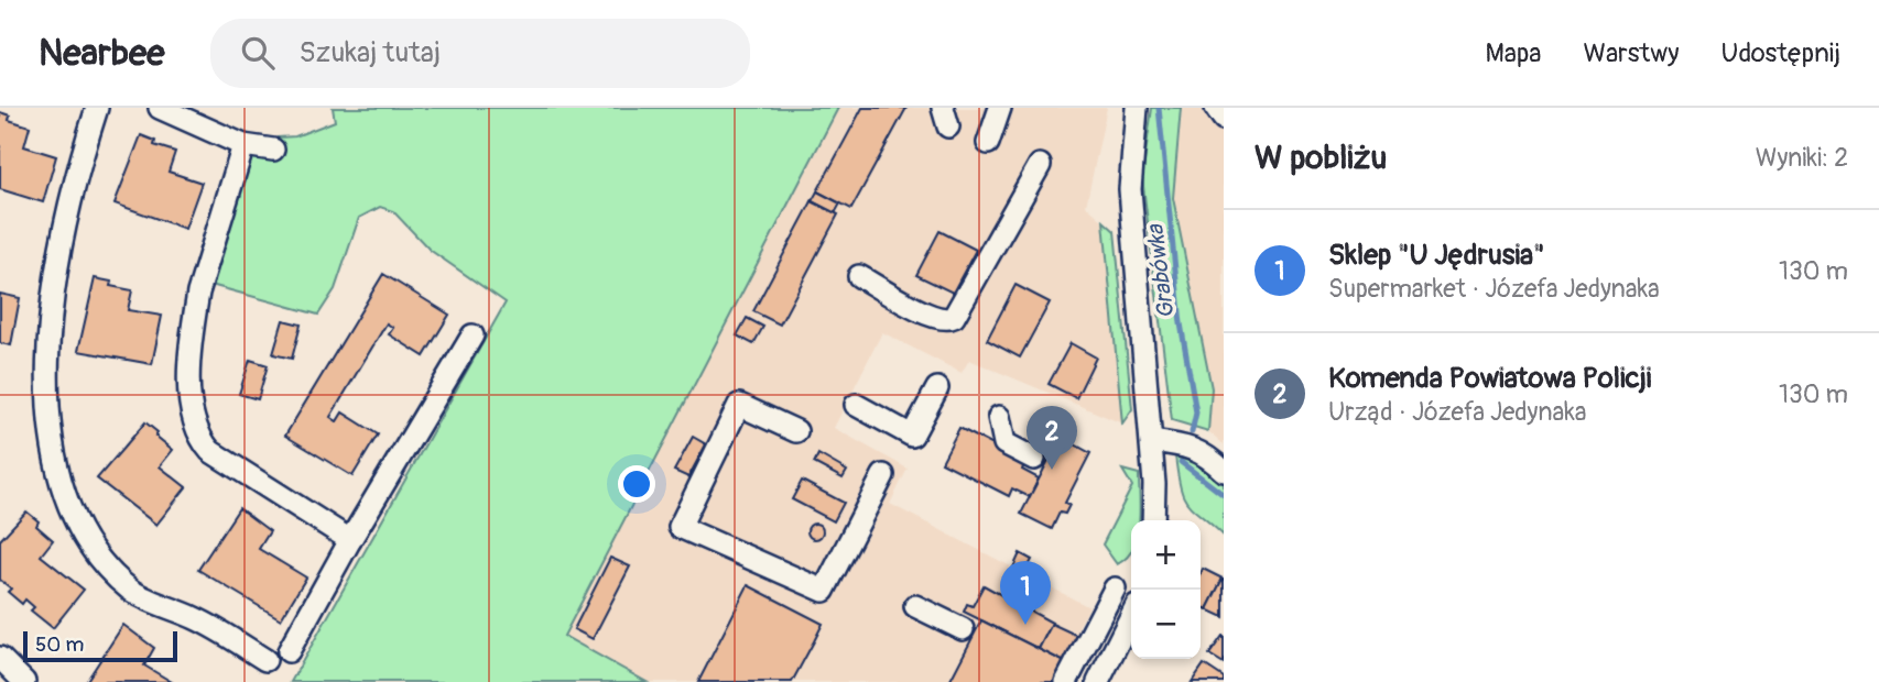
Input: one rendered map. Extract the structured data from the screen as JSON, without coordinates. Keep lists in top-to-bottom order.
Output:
{
  "water": ["Grabówka"],
  "scale_bar": "50 m",
  "page": {
    "header": "Nearbee",
    "search": "Szukaj tutaj",
    "nav": ["Mapa", "Warstwy", "Udostępnij"],
    "heading": ["W pobliżu", "Wyniki: 2"],
    "list": [
      {
        "mark": "1",
        "name": "Sklep \"U Jędrusia\"",
        "note": "Supermarket · Józefa Jedynaka",
        "value": "130 m"
      },
      {
        "mark": "2",
        "name": "Komenda Powiatowa Policji",
        "note": "Urząd · Józefa Jedynaka",
        "value": "130 m"
      }
    ],
    "pins": ["2", "1"],
    "map_buttons": ["+", "−"],
    "scale": "50 m"
  }
}
